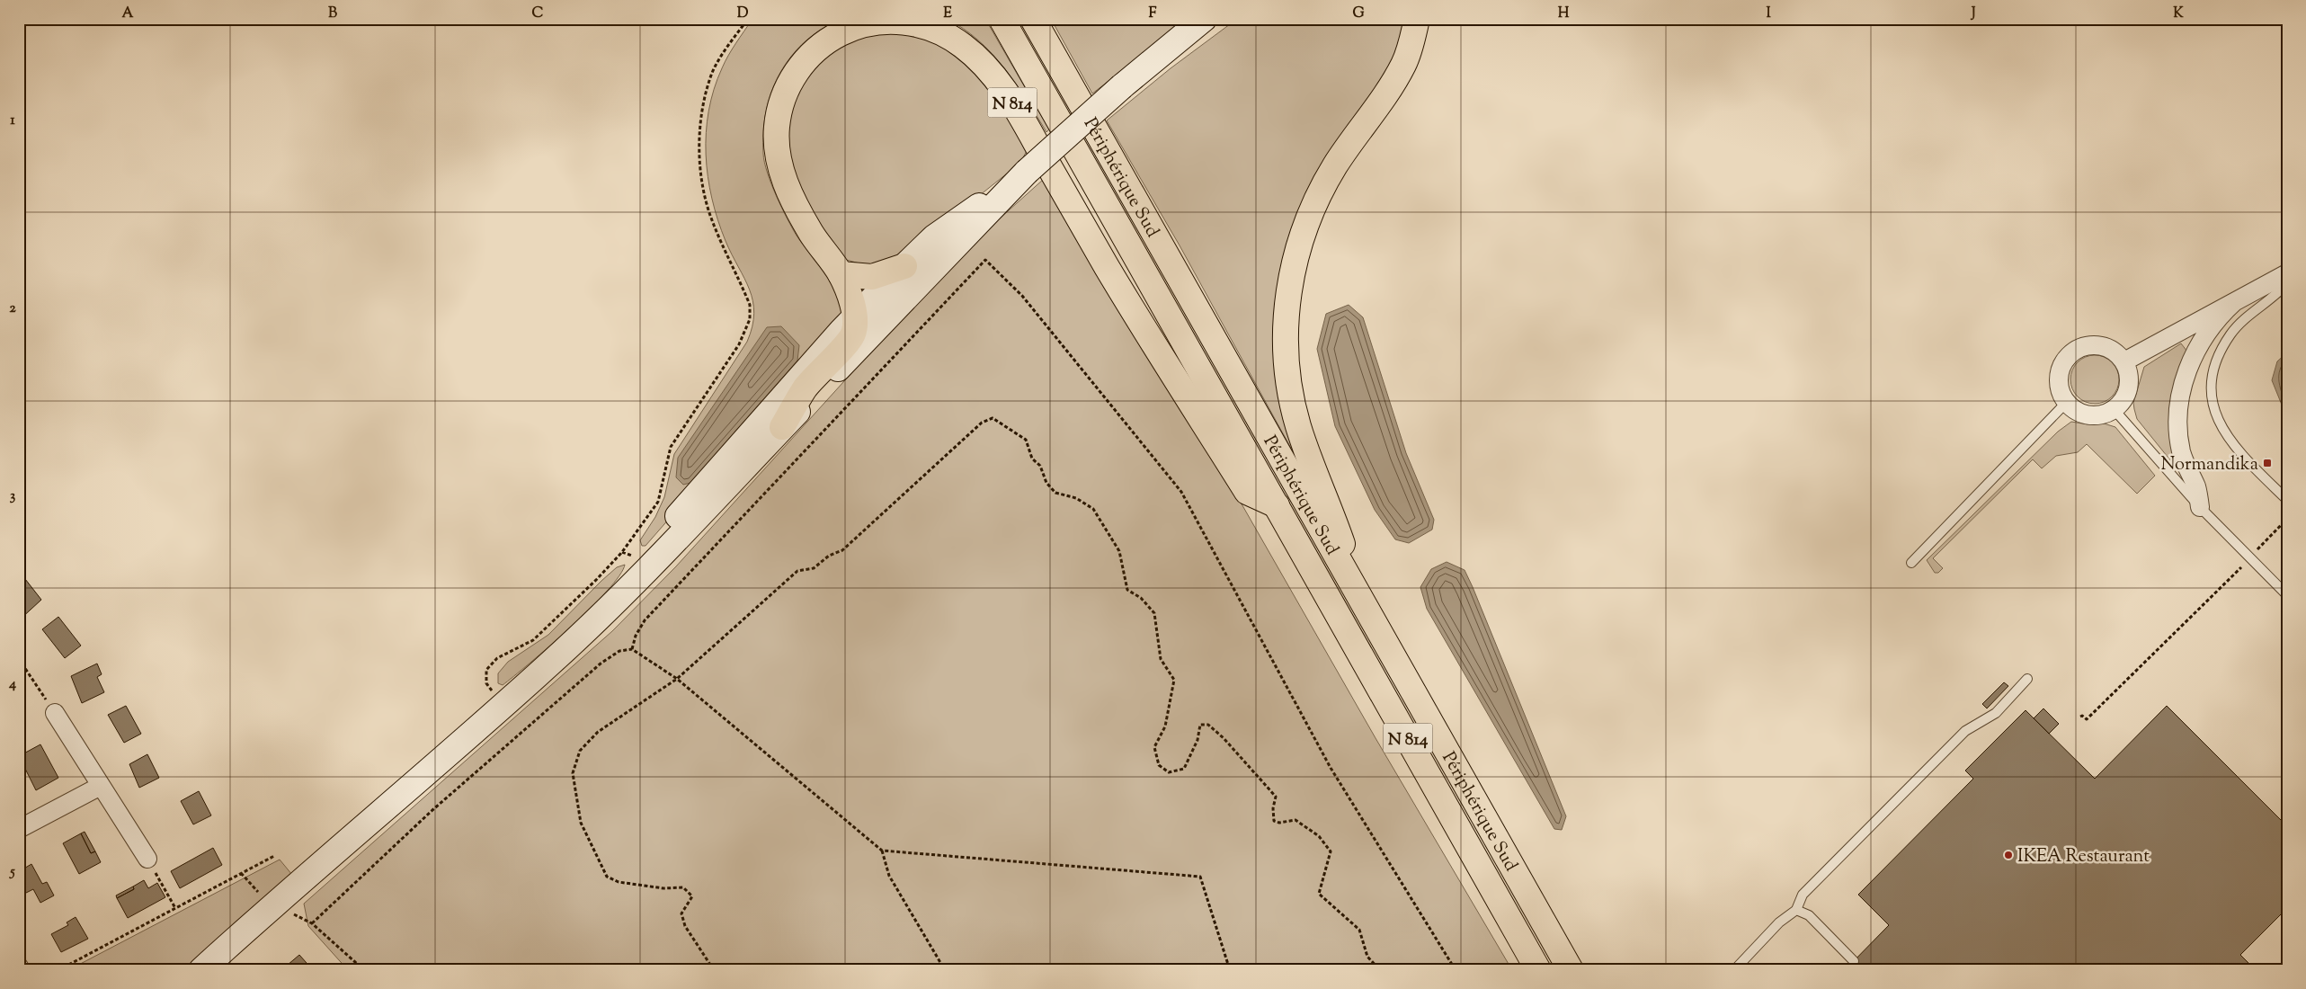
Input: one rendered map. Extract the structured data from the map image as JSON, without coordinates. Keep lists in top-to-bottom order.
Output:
{
  "streets": {
    "highway": ["N 814", "Périphérique Sud"]
  },
  "crossings": [
    ["N 814", "Périphérique Sud"]
  ],
  "places": {
    "transit": ["Normandika"],
    "other": ["IKEA Restaurant"]
  },
  "grid": {
    "columns": [
      "A",
      "B",
      "C",
      "D",
      "E",
      "F",
      "G",
      "H",
      "I",
      "J",
      "K"
    ],
    "rows": [
      "1",
      "2",
      "3",
      "4",
      "5"
    ]
  }
}
